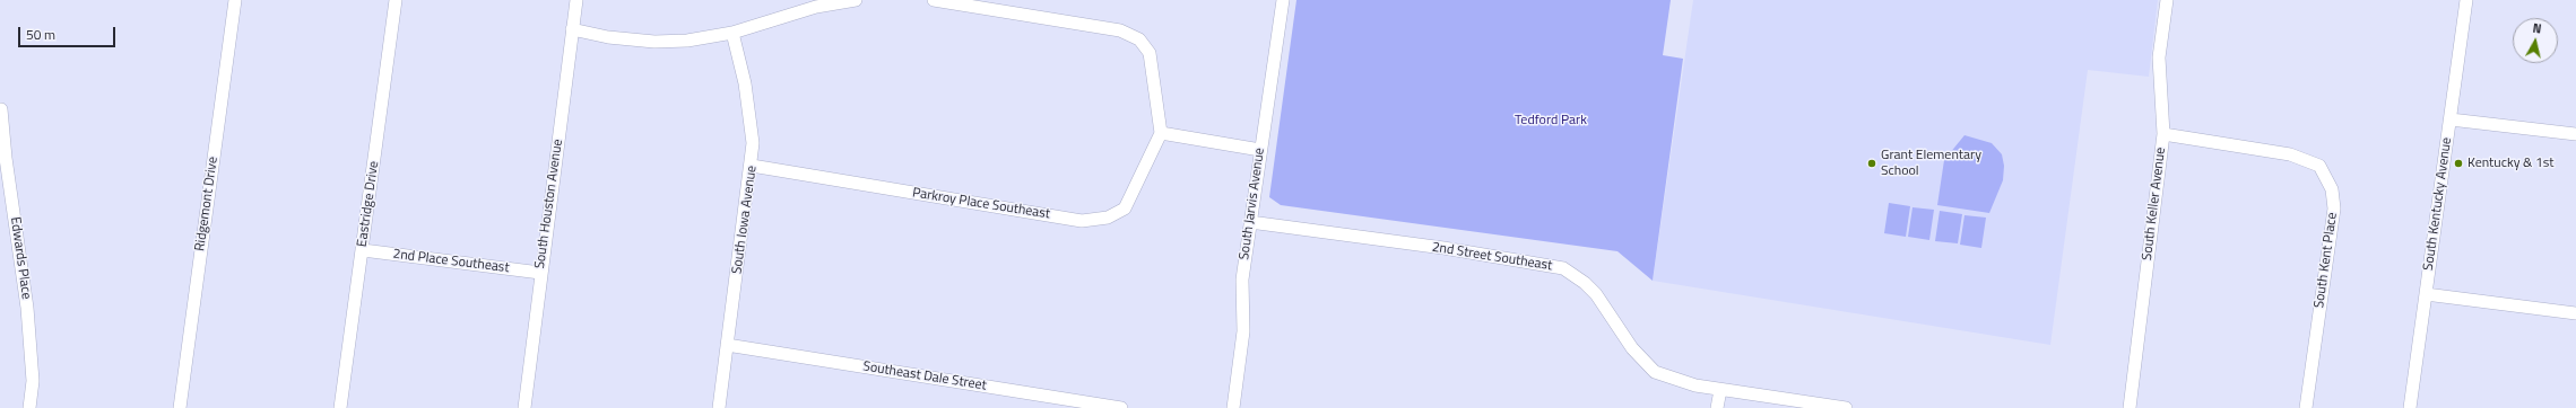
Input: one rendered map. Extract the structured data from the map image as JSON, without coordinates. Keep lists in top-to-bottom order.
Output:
{
  "streets": {
    "street": [
      "Ridgemont Drive",
      "Eastridge Drive",
      "South Houston Avenue",
      "Parkroy Place Southeast",
      "South Jarvis Avenue",
      "South Keller Avenue",
      "South Kentucky Avenue",
      "South Iowa Avenue",
      "2nd Street Southeast",
      "Edwards Place",
      "South Kent Place",
      "2nd Place Southeast",
      "Southeast Dale Street"
    ]
  },
  "crossings": [
    ["Eastridge Drive", "2nd Place Southeast"],
    ["South Houston Avenue", "2nd Place Southeast"],
    ["Parkroy Place Southeast", "South Iowa Avenue"],
    ["South Jarvis Avenue", "2nd Street Southeast"],
    ["South Keller Avenue", "South Kent Place"],
    ["South Iowa Avenue", "Southeast Dale Street"]
  ],
  "parks": ["Tedford Park"],
  "places": ["Grant Elementary School", "Kentucky & 1st"],
  "scale_bar": "50 m",
  "north": "top"
}
